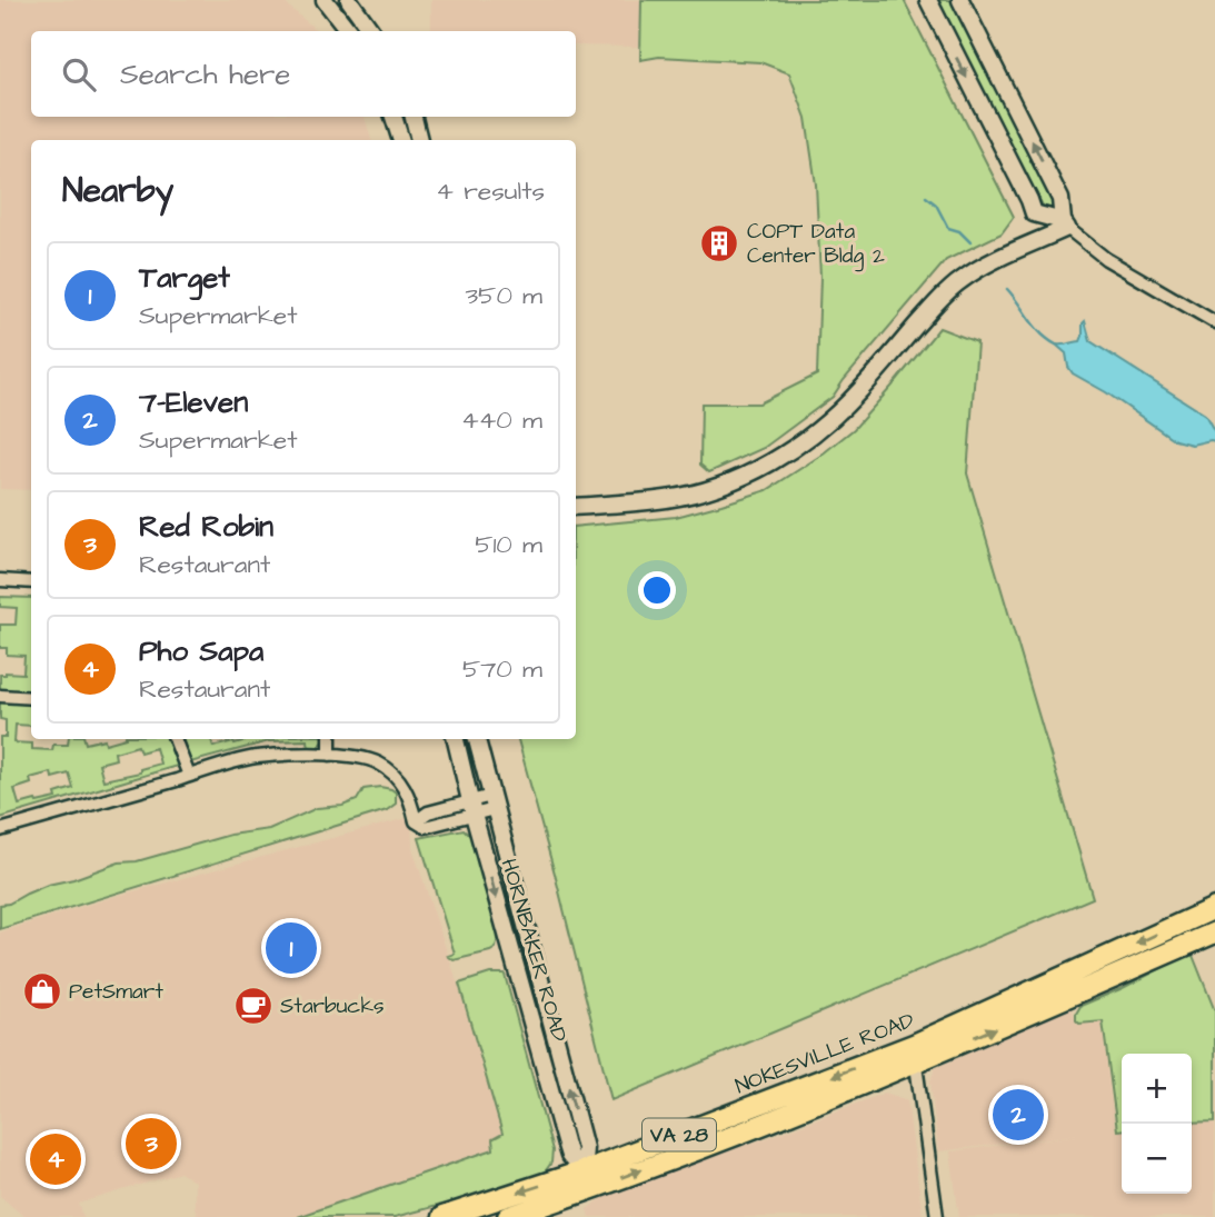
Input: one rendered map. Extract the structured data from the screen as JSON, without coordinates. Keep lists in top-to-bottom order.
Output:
{
  "streets": {
    "highway": ["NOKESVILLE ROAD", "VA 28"],
    "street": ["HORNBAKER ROAD"]
  },
  "crossings": [
    ["HORNBAKER ROAD", "NOKESVILLE ROAD"]
  ],
  "places": {
    "building": ["COPT Data Center Bldg 2"],
    "shop": ["PetSmart"],
    "cafe": ["Starbucks"]
  },
  "page": {
    "search": "Search here",
    "heading": ["Nearby", "4 results"],
    "list": [
      {
        "mark": "1",
        "name": "Target",
        "note": "Supermarket",
        "value": "350 m"
      },
      {
        "mark": "2",
        "name": "7-Eleven",
        "note": "Supermarket",
        "value": "440 m"
      },
      {
        "mark": "3",
        "name": "Red Robin",
        "note": "Restaurant",
        "value": "510 m"
      },
      {
        "mark": "4",
        "name": "Pho Sapa",
        "note": "Restaurant",
        "value": "570 m"
      }
    ],
    "pins": [
      "1",
      "2",
      "3",
      "4"
    ],
    "map_buttons": ["+", "−"]
  }
}
